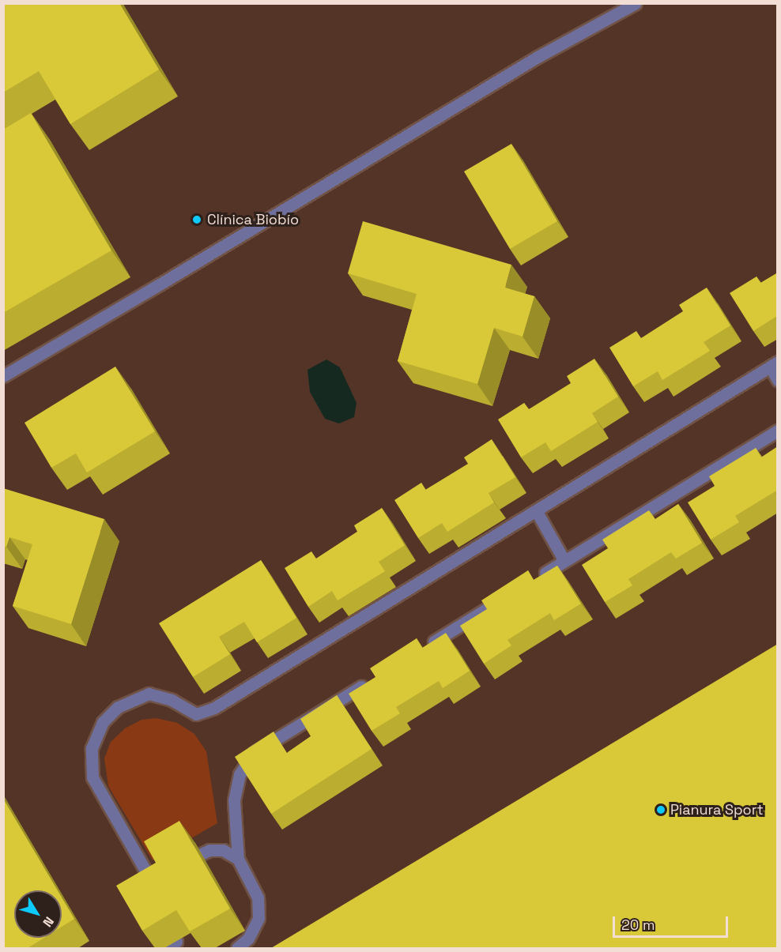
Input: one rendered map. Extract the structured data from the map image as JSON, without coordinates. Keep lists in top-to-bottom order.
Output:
{
  "places": ["Clínica Biobío", "Pianura Sport"],
  "scale_bar": "20 m",
  "north": "bottom right"
}
